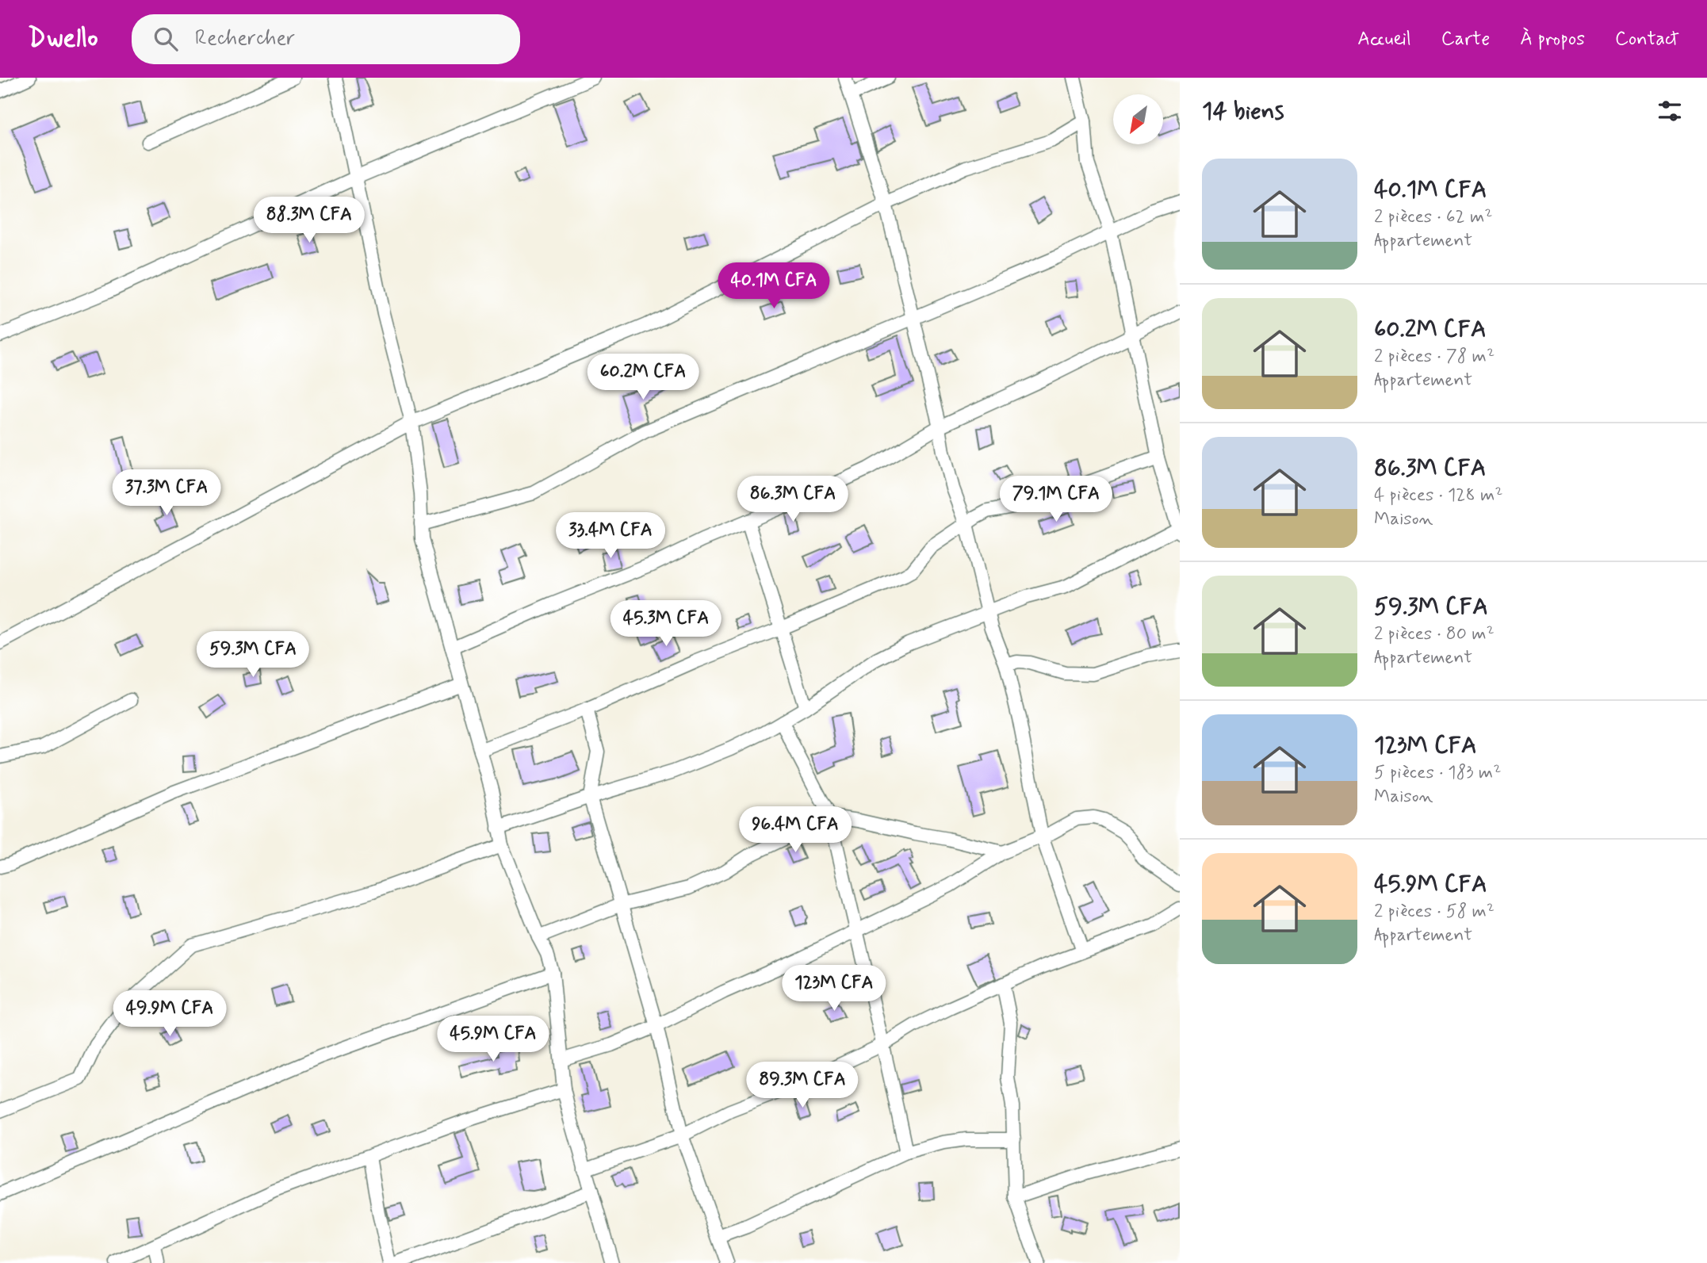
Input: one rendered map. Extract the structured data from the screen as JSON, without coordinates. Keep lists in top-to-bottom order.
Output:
{
  "north": "bottom left",
  "page": {
    "header": "Dwello",
    "search": "Rechercher",
    "nav": [
      "Accueil",
      "Carte",
      "À propos",
      "Contact"
    ],
    "heading": "14 biens",
    "list": [
      {
        "name": "40.1M CFA",
        "note": "2 pièces · 62 m² · Appartement"
      },
      {
        "name": "60.2M CFA",
        "note": "2 pièces · 78 m² · Appartement"
      },
      {
        "name": "86.3M CFA",
        "note": "4 pièces · 128 m² · Maison"
      },
      {
        "name": "59.3M CFA",
        "note": "2 pièces · 80 m² · Appartement"
      },
      {
        "name": "123M CFA",
        "note": "5 pièces · 183 m² · Maison"
      },
      {
        "name": "45.9M CFA",
        "note": "2 pièces · 58 m² · Appartement"
      }
    ],
    "price": [
      "88.3M CFA",
      "40.1M CFA",
      "60.2M CFA",
      "37.3M CFA",
      "86.3M CFA",
      "79.1M CFA",
      "33.4M CFA",
      "45.3M CFA",
      "59.3M CFA",
      "96.4M CFA",
      "123M CFA",
      "49.9M CFA",
      "45.9M CFA",
      "89.3M CFA"
    ]
  }
}
